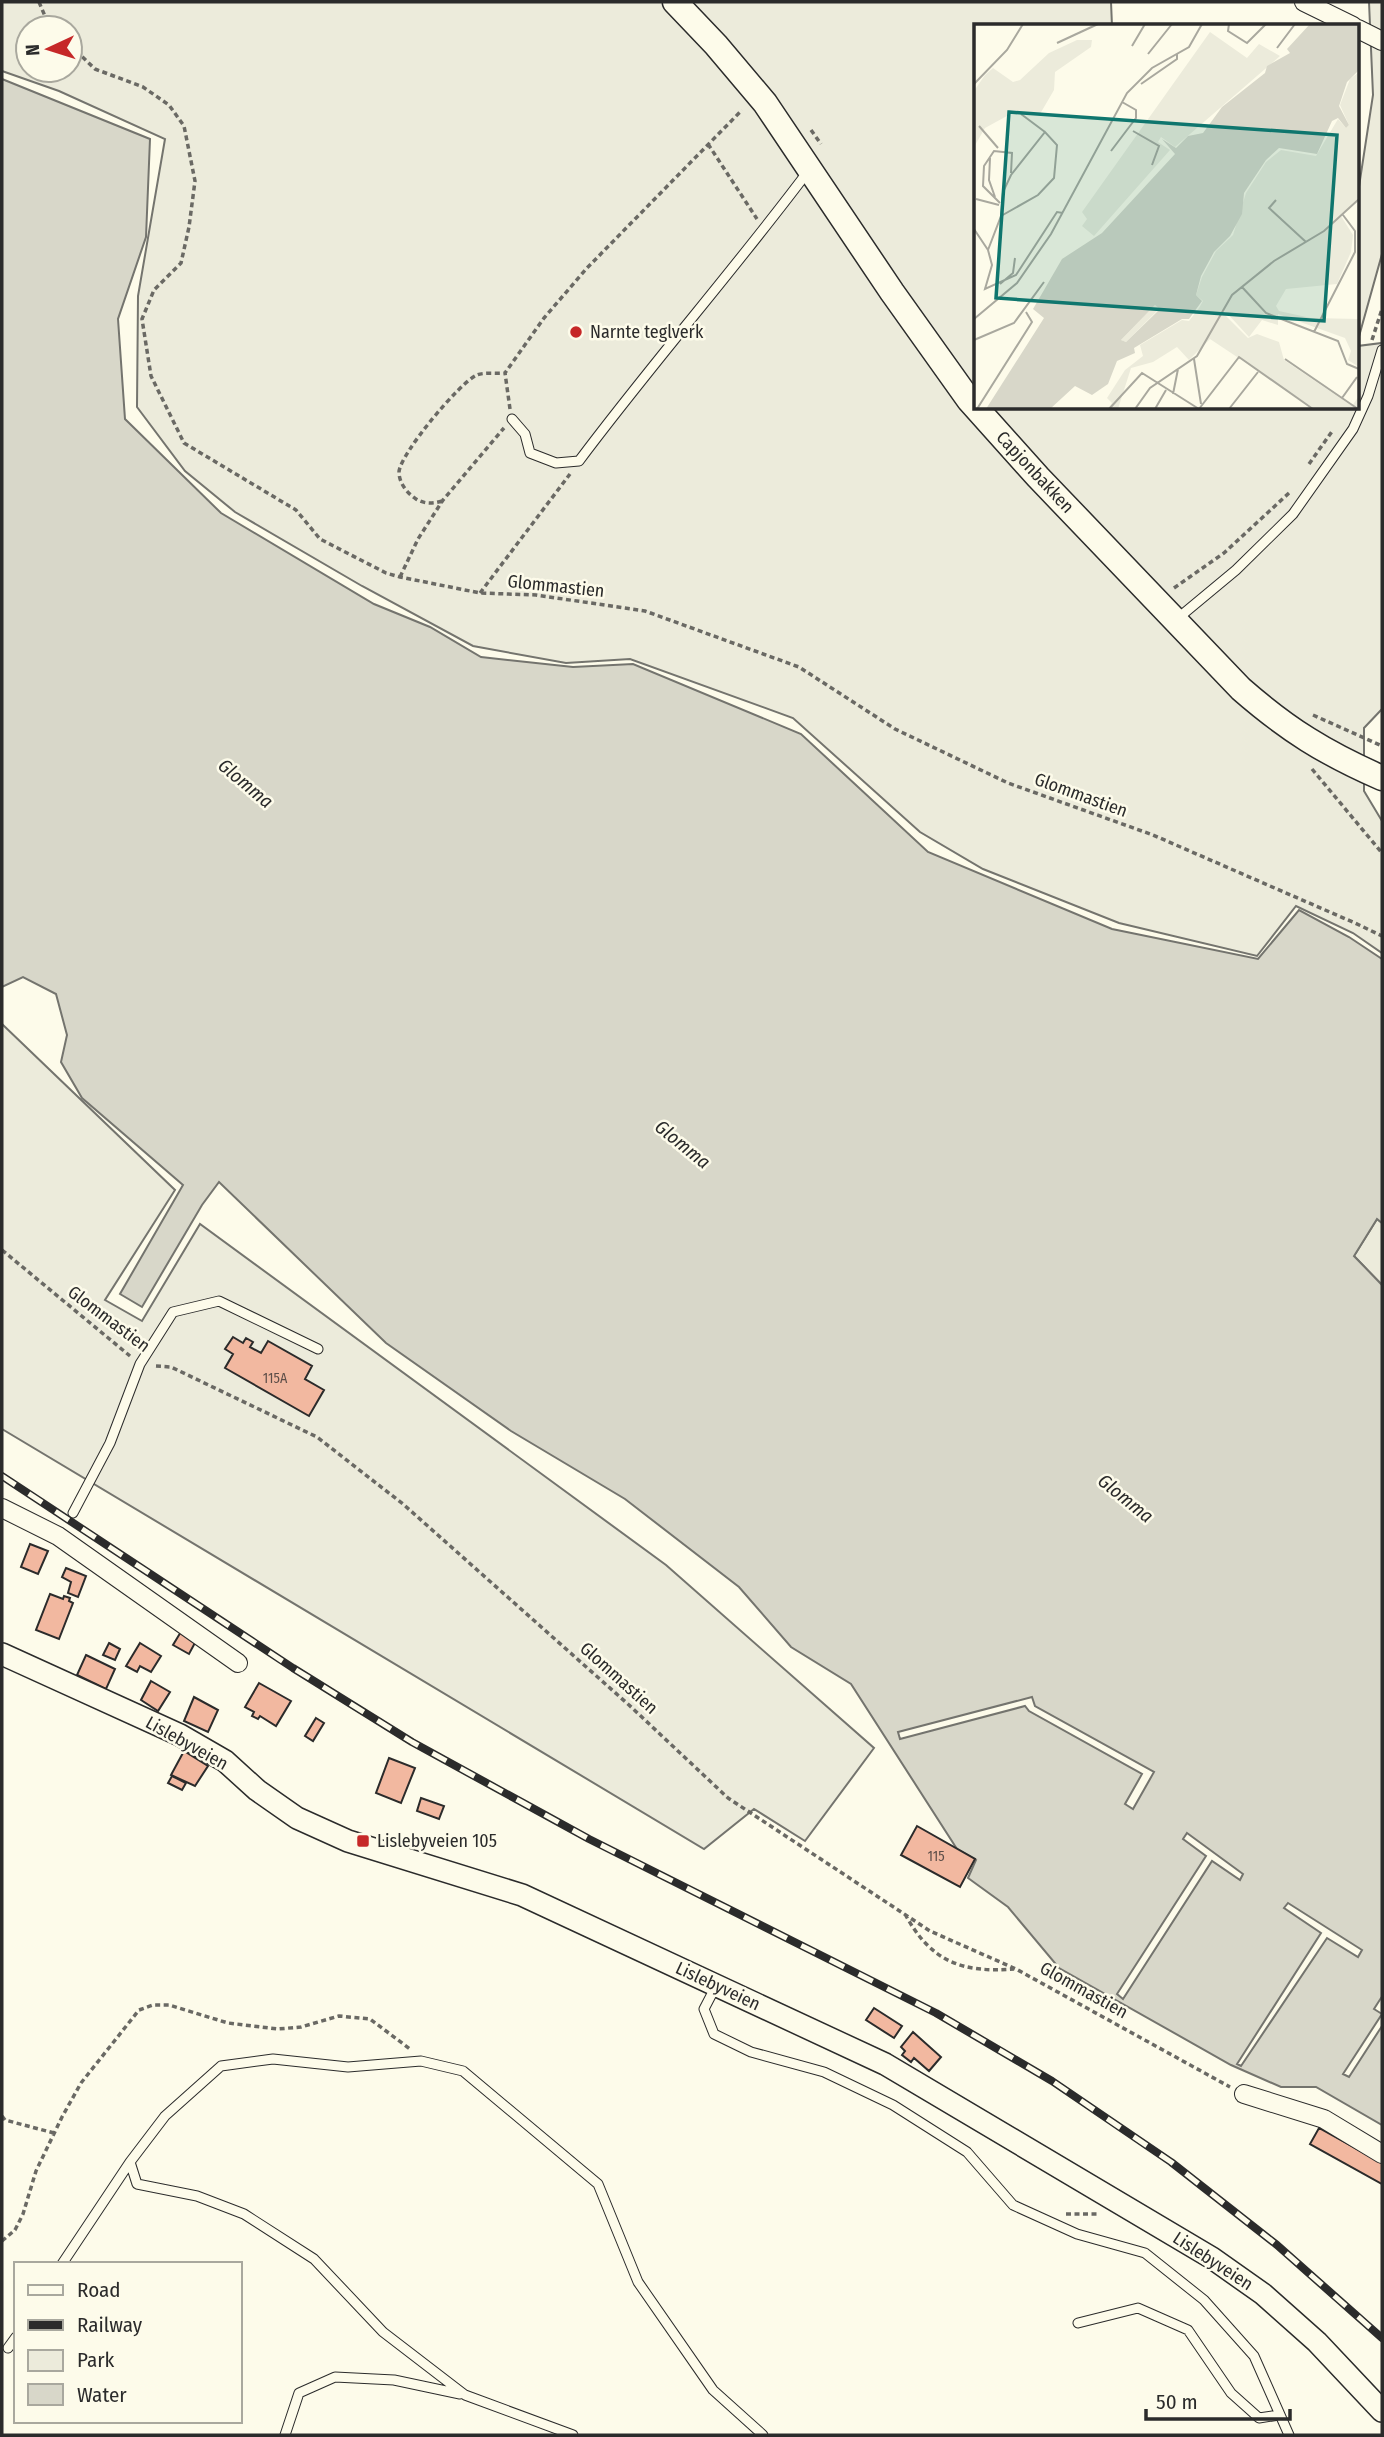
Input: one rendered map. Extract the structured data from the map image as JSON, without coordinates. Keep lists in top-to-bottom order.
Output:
{
  "streets": {
    "main road": ["Capjonbakken"],
    "street": ["Lislebyveien"],
    "path": ["Glommastien"]
  },
  "water": ["Glomma"],
  "places": {
    "other": ["Narnte teglverk"],
    "transit": ["Lislebyveien 105"]
  },
  "house_numbers": ["115A", "115"],
  "legend": [
    "Road",
    "Railway",
    "Park",
    "Water"
  ],
  "scale_bar": "50 m",
  "north": "left"
}
